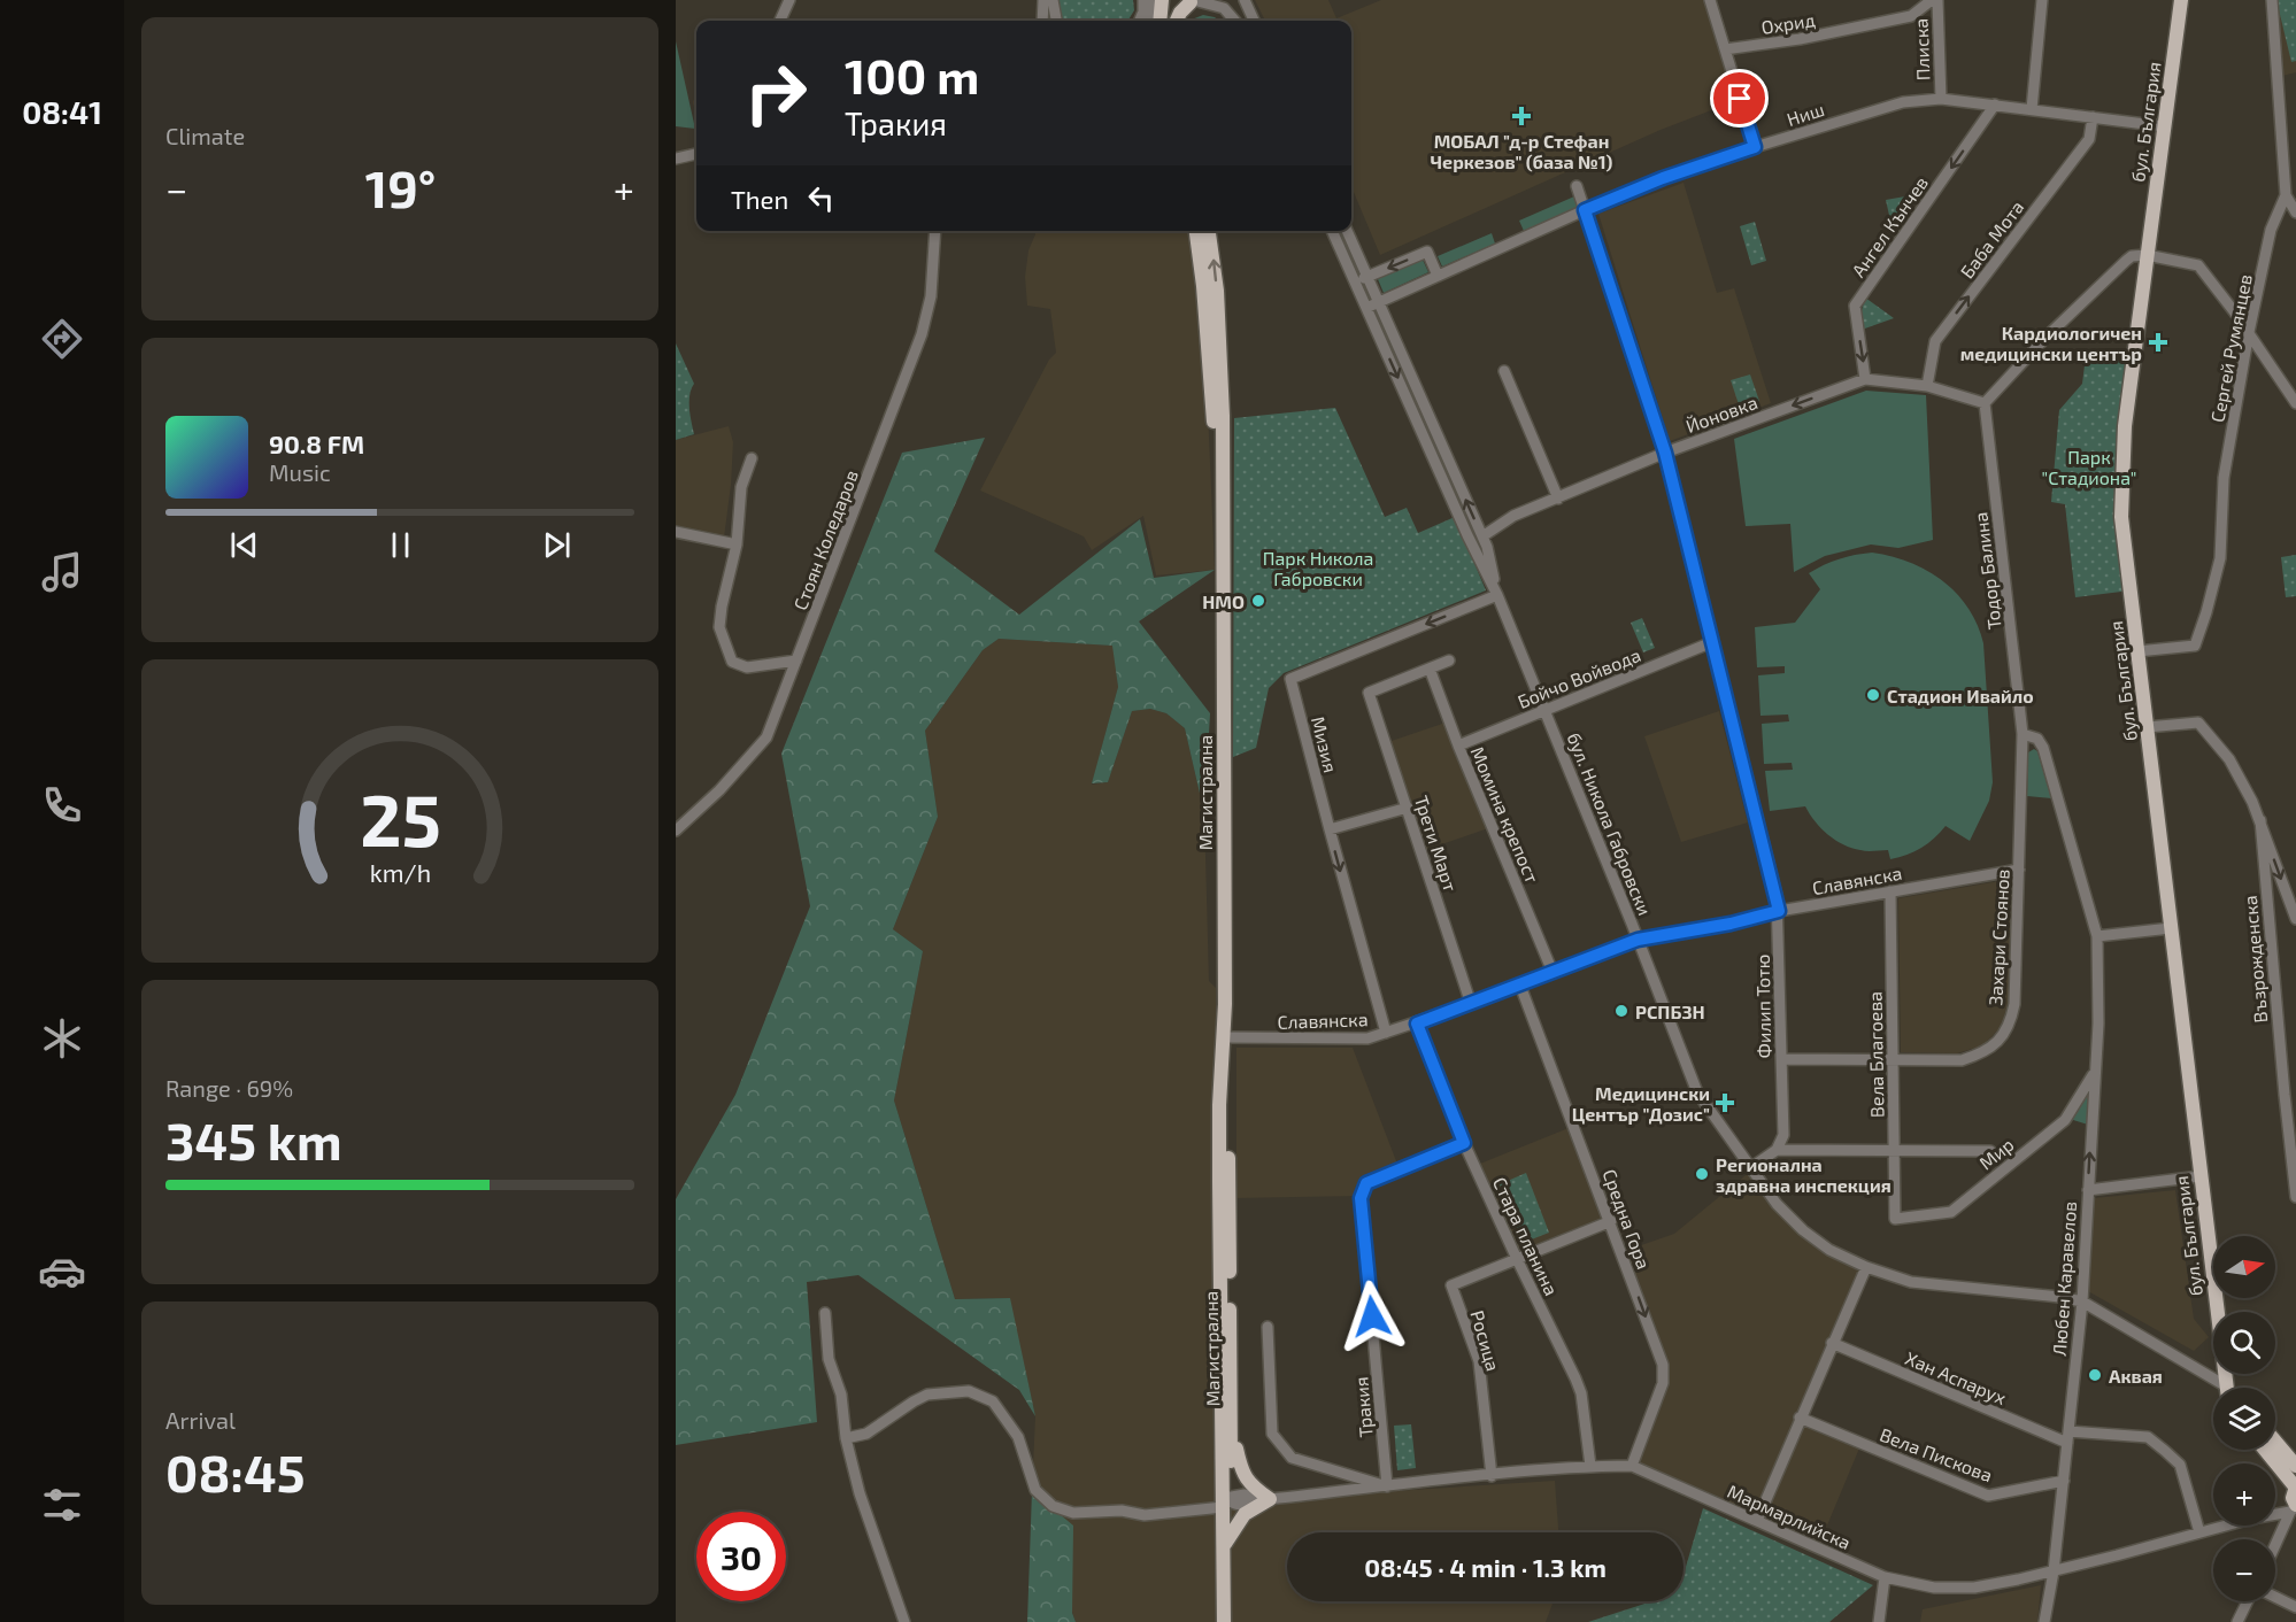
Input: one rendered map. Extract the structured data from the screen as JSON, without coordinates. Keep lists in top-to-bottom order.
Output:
{
  "streets": {
    "main road": ["бул. България", "Магистрална"],
    "street": [
      "Охрид",
      "Плиска",
      "Ниш",
      "Ангел Кънчев",
      "Баба Мота",
      "Сергей Румянцев",
      "Йоновка",
      "Стоян Коледаров",
      "Тодор Балина",
      "Бойчо Войвода",
      "Мизия",
      "Момина крепост",
      "бул. Никола Габровски",
      "Трети Март",
      "Славянска",
      "Захари Стоянов",
      "Възрожденска",
      "Филип Тотю",
      "Вела Благоева",
      "Мир",
      "Средна Гора",
      "Стара планина",
      "Любен Каравелов",
      "Росица",
      "Хан Аспарух",
      "Тракия",
      "Вела Пискова",
      "Мармарлийска"
    ]
  },
  "crossings": [
    ["Плиска", "Ниш"],
    ["Ниш", "бул. България"],
    ["Ниш", "Ангел Кънчев"],
    ["Ниш", "Баба Мота"],
    ["Ниш", "бул. Никола Габровски"],
    ["Ниш", "Филип Тотю"],
    ["бул. България", "Сергей Румянцев"],
    ["Ангел Кънчев", "Йоновка"],
    ["Баба Мота", "Йоновка"],
    ["Йоновка", "Тодор Балина"],
    ["Йоновка", "бул. Никола Габровски"],
    ["Йоновка", "Филип Тотю"],
    ["Тодор Балина", "Захари Стоянов"],
    ["Бойчо Войвода", "Момина крепост"],
    ["Бойчо Войвода", "бул. Никола Габровски"],
    ["Бойчо Войвода", "Филип Тотю"],
    ["Мизия", "бул. Никола Габровски"],
    ["Мизия", "Славянска"],
    ["Магистрална", "Славянска"],
    ["Магистрална", "Мармарлийска"],
    ["Момина крепост", "Трети Март"],
    ["Момина крепост", "Славянска"],
    ["бул. Никола Габровски", "Славянска"],
    ["бул. Никола Габровски", "Любен Каравелов"],
    ["Трети Март", "Славянска"],
    ["Славянска", "Захари Стоянов"],
    ["Славянска", "Филип Тотю"],
    ["Славянска", "Вела Благоева"],
    ["Славянска", "Средна Гора"],
    ["Славянска", "Стара планина"],
    ["Захари Стоянов", "Филип Тотю"],
    ["Захари Стоянов", "Вела Благоева"],
    ["Вела Благоева", "Мир"],
    ["Мир", "Любен Каравелов"],
    ["Средна Гора", "Мармарлийска"],
    ["Стара планина", "Росица"],
    ["Стара планина", "Тракия"],
    ["Стара планина", "Мармарлийска"],
    ["Любен Каравелов", "Хан Аспарух"],
    ["Любен Каравелов", "Вела Пискова"],
    ["Любен Каравелов", "Мармарлийска"],
    ["Росица", "Мармарлийска"],
    ["Тракия", "Мармарлийска"]
  ],
  "one_way": ["Ангел Кънчев", "Йоновка", "Средна Гора"],
  "parks": ["Парк \"Стадиона\"", "Парк Никола Габровски"],
  "places": {
    "health": ["МОБАЛ \"д-р Стефан Черкезов\" (база №1)", "Кардиологичен медицински център", "Медицински Център \"Дозис\""],
    "other": [
      "HMO",
      "Стадион Ивайло",
      "РСПБЗН",
      "Регионална здравна инспекция",
      "Аквая"
    ]
  },
  "north": "right",
  "page": {
    "tabs": "08:41",
    "tile": [
      "Climate",
      ["Range · 69%", "345 km"],
      ["Arrival", "08:45"]
    ],
    "turn": ["100 m", "Тракия"],
    "heat": ["−", "19°", "+"],
    "then": "Then",
    "song": ["90.8 FM", "Music"],
    "map_buttons": ["+", "−"],
    "limit": "30",
    "trip": "08:45 · 4 min · 1.3 km",
    "gauge": ["25", "km/h"]
  }
}
